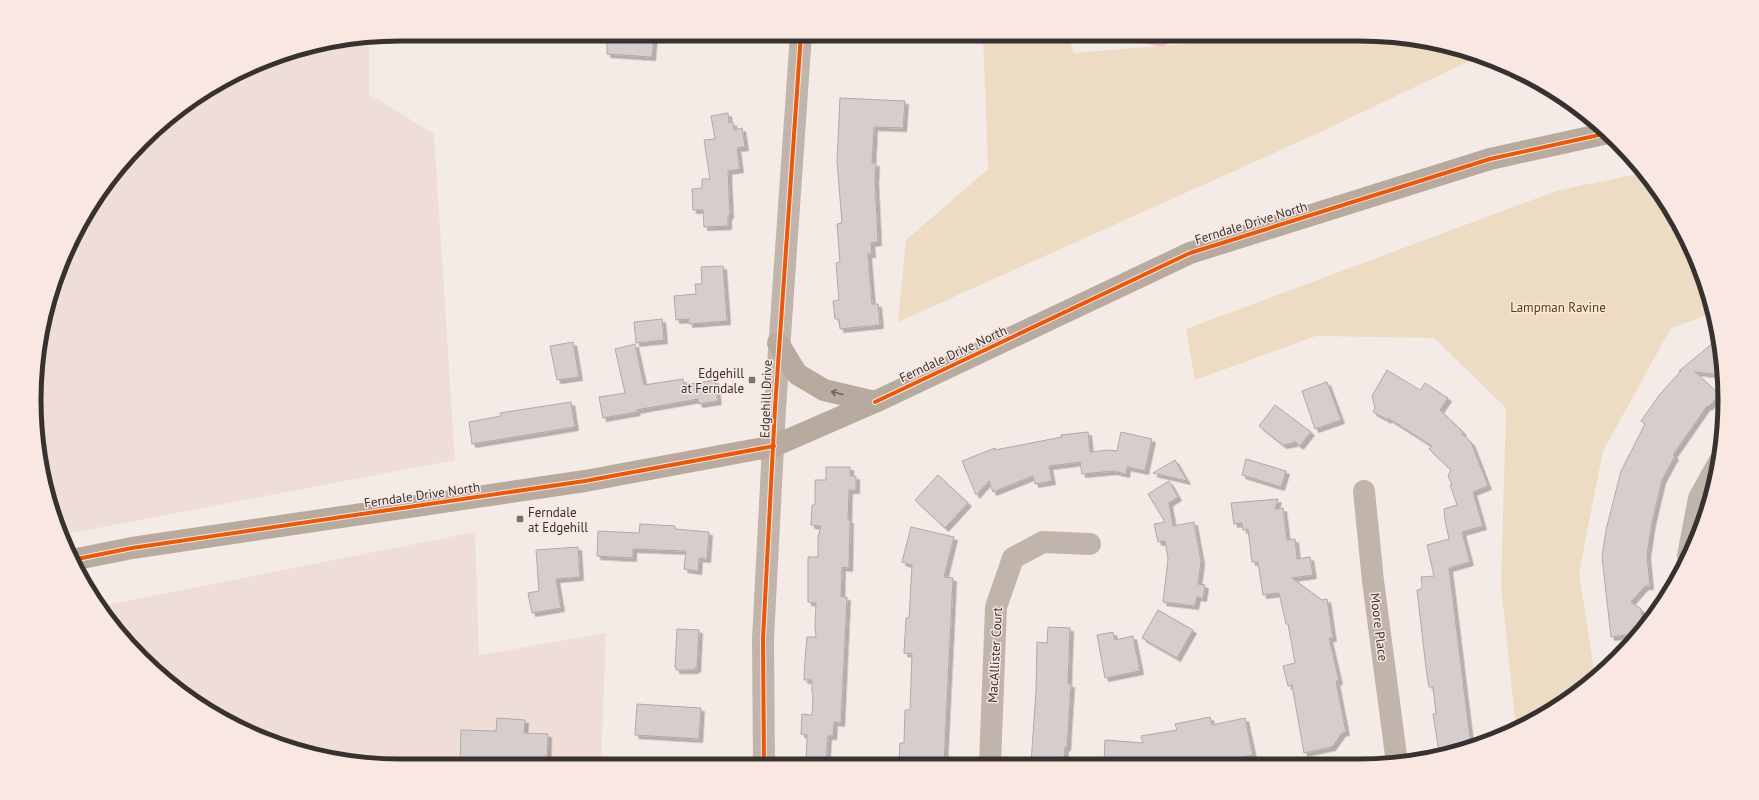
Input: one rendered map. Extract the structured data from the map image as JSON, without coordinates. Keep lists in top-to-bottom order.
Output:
{
  "streets": {
    "main road": ["Ferndale Drive North"],
    "street": ["Edgehill Drive", "Moore Place", "MacAllister Court"]
  },
  "crossings": [
    ["Ferndale Drive North", "Edgehill Drive"]
  ],
  "parks": ["Lampman Ravine"],
  "places": {
    "transit": ["Edgehill at Ferndale", "Ferndale at Edgehill"]
  }
}
